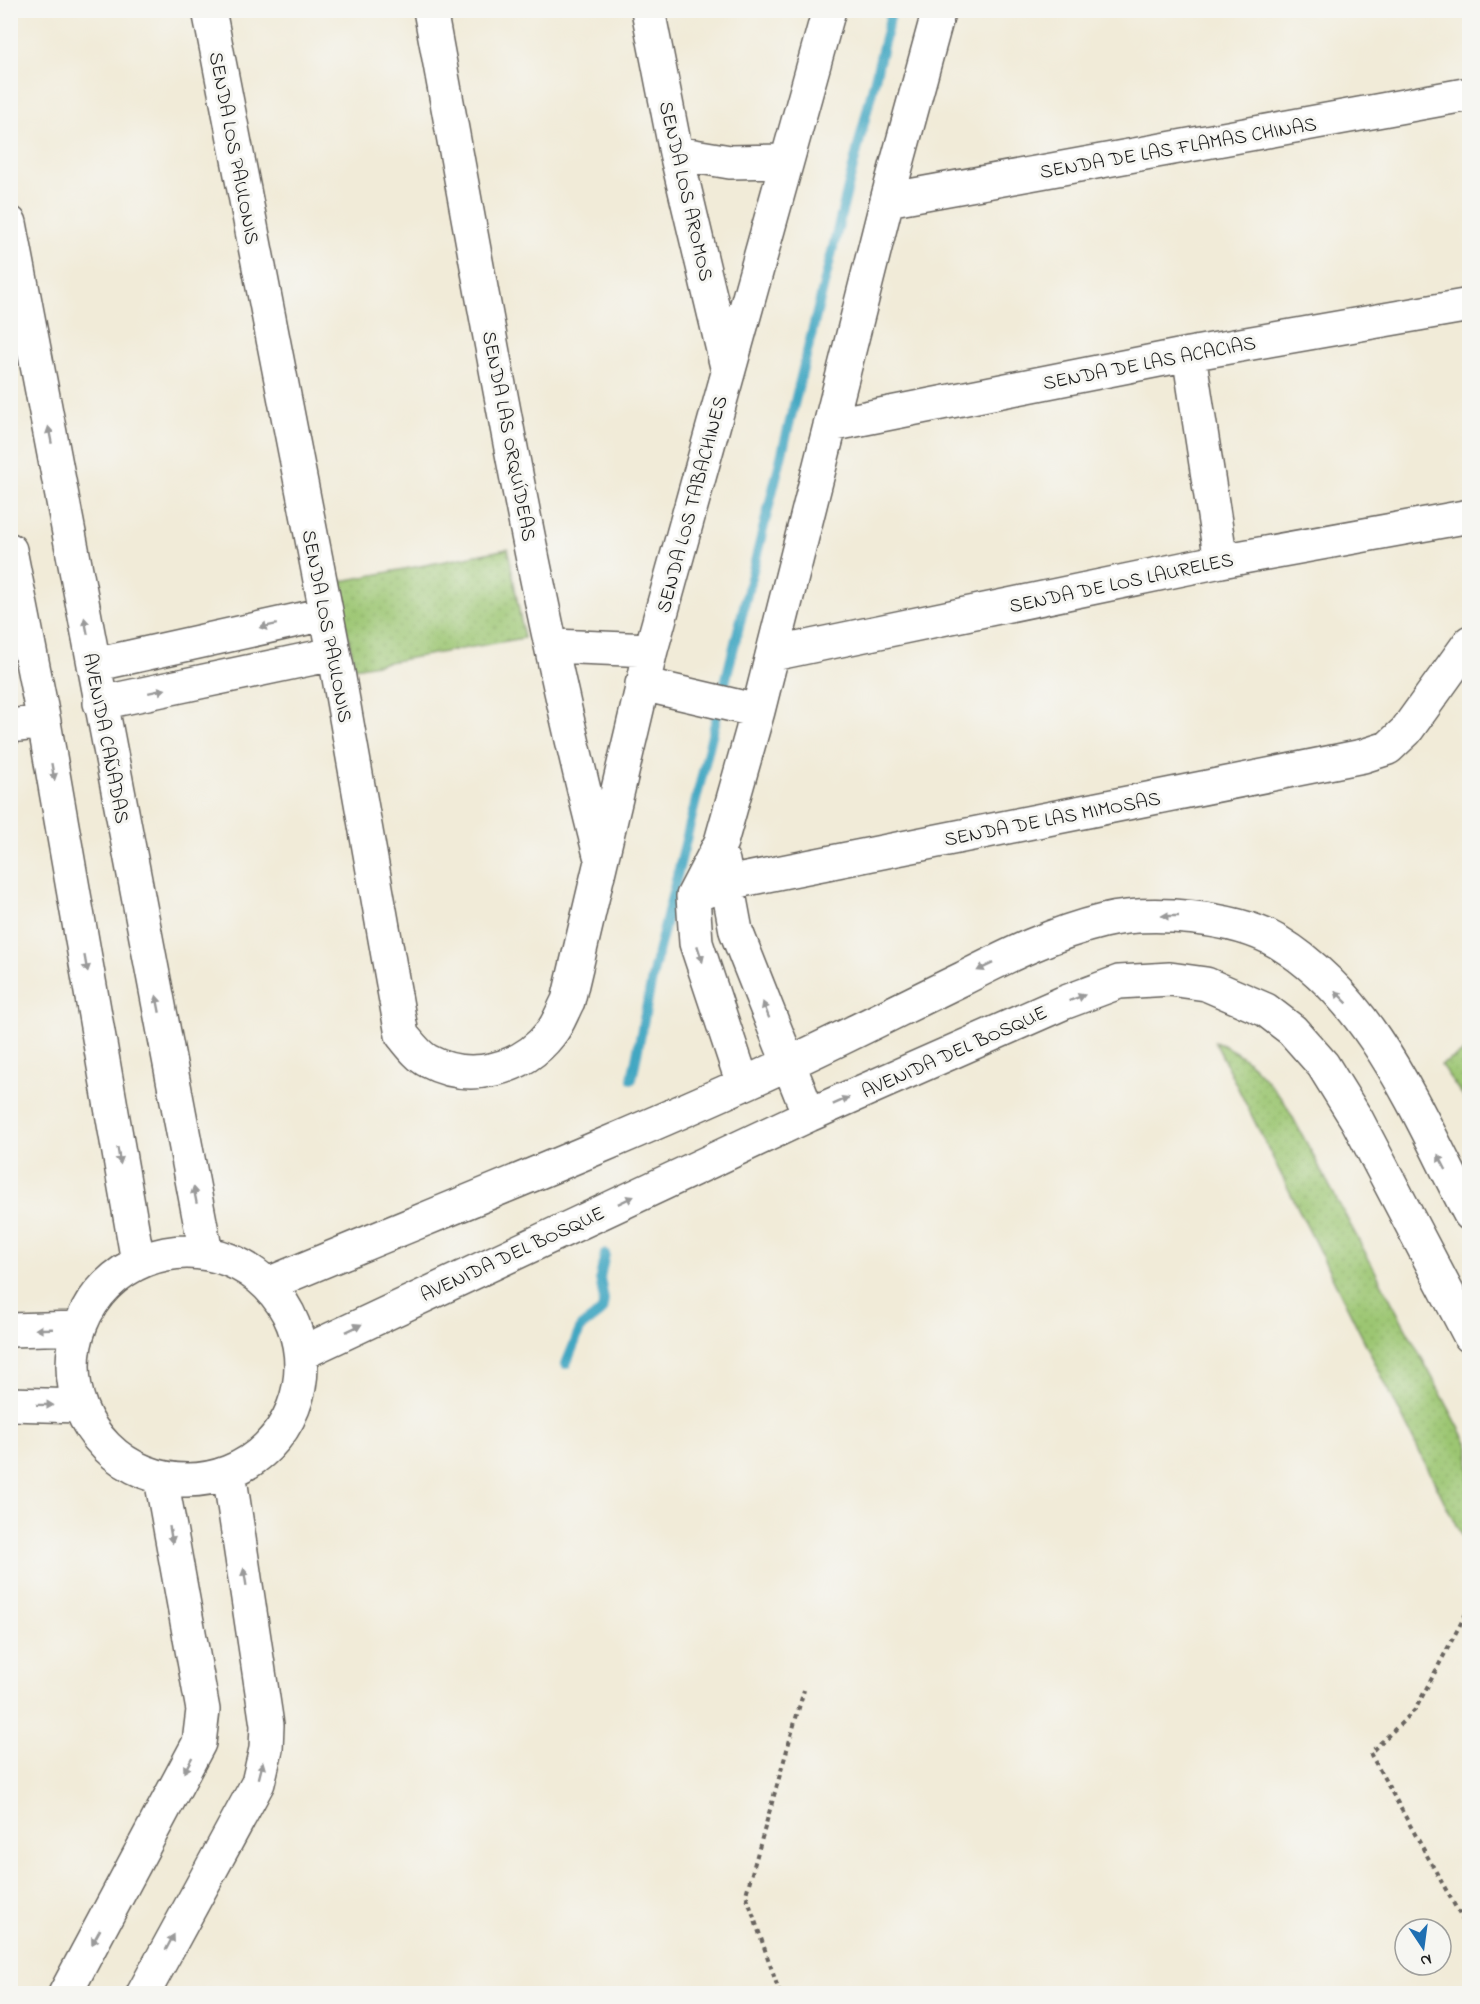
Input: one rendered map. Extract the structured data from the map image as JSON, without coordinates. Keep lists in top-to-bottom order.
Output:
{
  "streets": {
    "street": [
      "SENDA DE LAS FLAMAS CHINAS",
      "SENDA LOS PAULONIS",
      "SENDA LOS AROMOS",
      "SENDA DE LAS ACACIAS",
      "SENDA LAS ORQUÍDEAS",
      "SENDA LOS TABACHINES",
      "SENDA DE LOS LAURELES",
      "AVENIDA CAÑADAS",
      "SENDA DE LAS MIMOSAS",
      "AVENIDA DEL BOSQUE"
    ]
  },
  "crossings": [
    ["SENDA LOS PAULONIS", "SENDA LOS TABACHINES"],
    ["SENDA LOS AROMOS", "SENDA LOS TABACHINES"],
    ["SENDA LAS ORQUÍDEAS", "SENDA LOS TABACHINES"]
  ],
  "north": "bottom"
}
